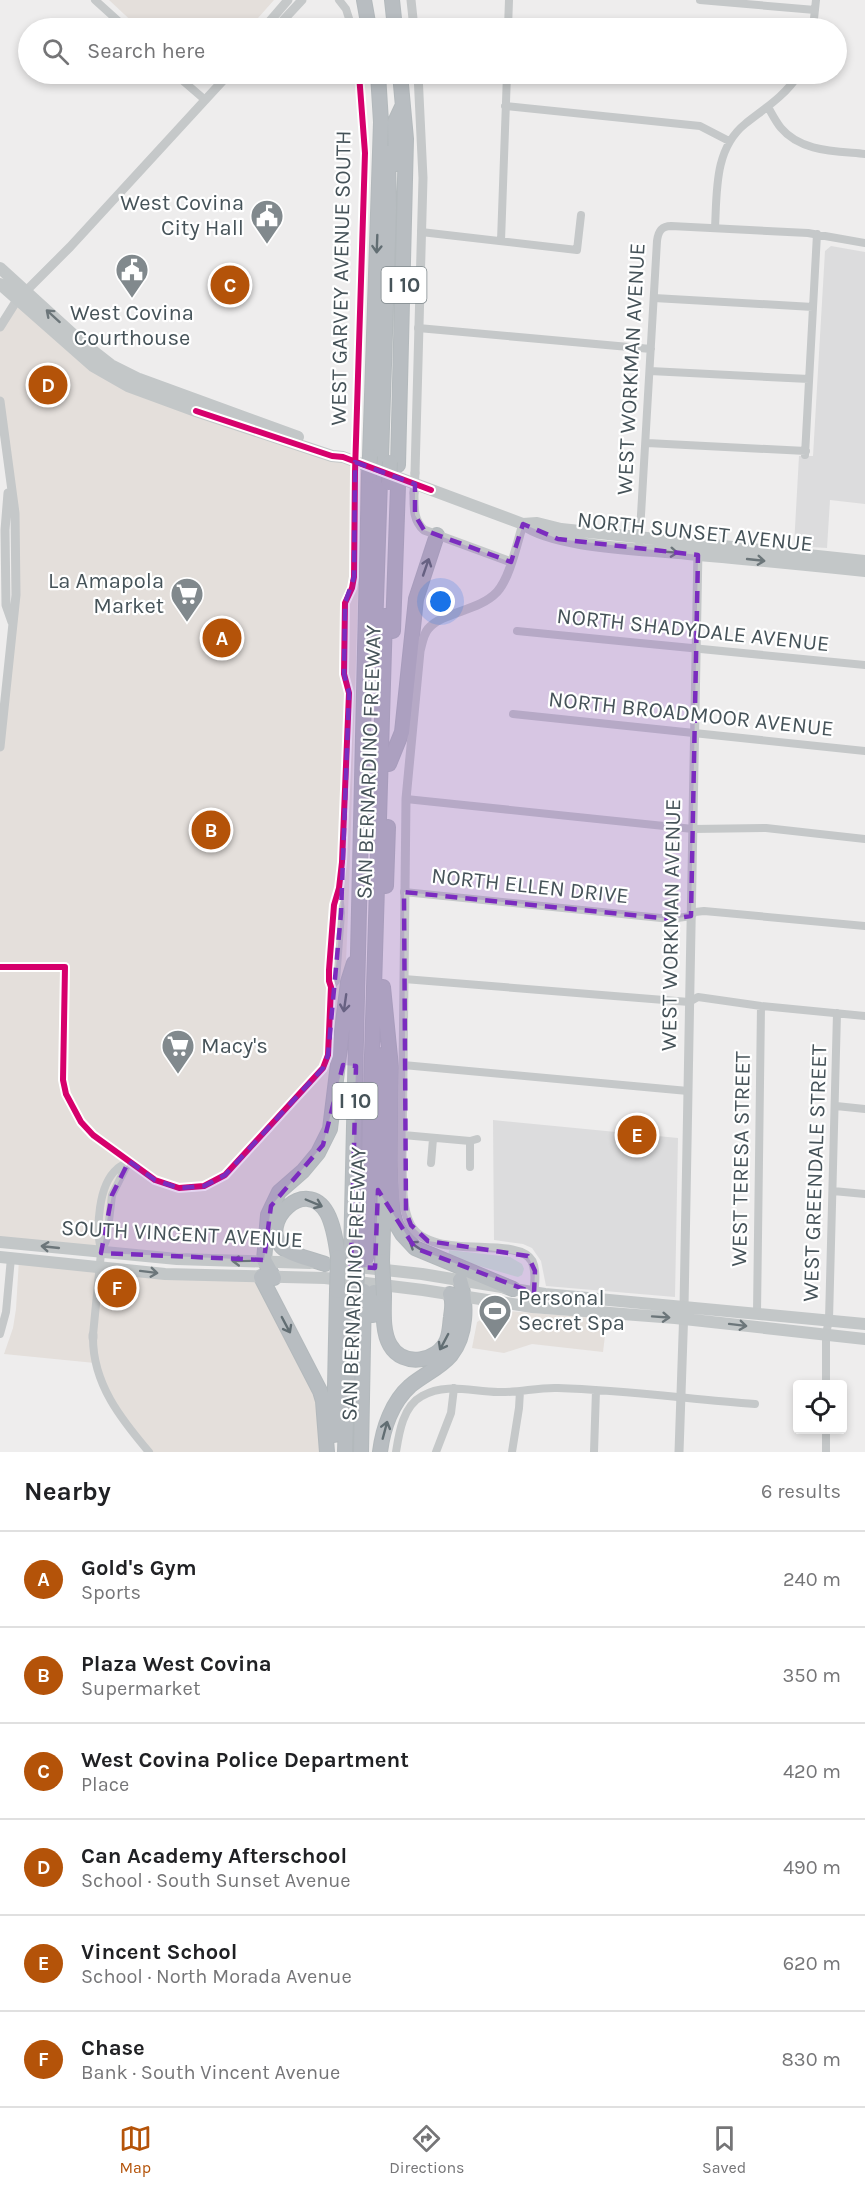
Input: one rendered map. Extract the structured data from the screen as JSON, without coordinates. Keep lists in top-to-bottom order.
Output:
{
  "streets": {
    "highway": ["I 10", "SAN BERNARDINO FREEWAY"],
    "main road": ["NORTH SUNSET AVENUE", "SOUTH VINCENT AVENUE"],
    "street": [
      "WEST GARVEY AVENUE SOUTH",
      "WEST WORKMAN AVENUE",
      "NORTH SHADYDALE AVENUE",
      "NORTH BROADMOOR AVENUE",
      "NORTH ELLEN DRIVE",
      "WEST TERESA STREET",
      "WEST GREENDALE STREET"
    ]
  },
  "crossings": [
    ["WEST WORKMAN AVENUE", "NORTH SUNSET AVENUE"],
    ["WEST WORKMAN AVENUE", "NORTH SHADYDALE AVENUE"],
    ["WEST WORKMAN AVENUE", "NORTH BROADMOOR AVENUE"],
    ["WEST WORKMAN AVENUE", "NORTH ELLEN DRIVE"],
    ["WEST WORKMAN AVENUE", "SOUTH VINCENT AVENUE"],
    ["NORTH SUNSET AVENUE", "SAN BERNARDINO FREEWAY"],
    ["SAN BERNARDINO FREEWAY", "SOUTH VINCENT AVENUE"]
  ],
  "places": {
    "public building": ["West Covina City Hall", "West Covina Courthouse"],
    "supermarket": ["La Amapola Market", "Macy's"],
    "sports": ["Personal Secret Spa"]
  },
  "page": {
    "search": "Search here",
    "pins": [
      "C",
      "D",
      "A",
      "B",
      "E",
      "F"
    ],
    "heading": ["Nearby", "6 results"],
    "list": [
      {
        "mark": "A",
        "name": "Gold's Gym",
        "note": "Sports",
        "value": "240 m"
      },
      {
        "mark": "B",
        "name": "Plaza West Covina",
        "note": "Supermarket",
        "value": "350 m"
      },
      {
        "mark": "C",
        "name": "West Covina Police Department",
        "note": "Place",
        "value": "420 m"
      },
      {
        "mark": "D",
        "name": "Can Academy Afterschool",
        "note": "School · South Sunset Avenue",
        "value": "490 m"
      },
      {
        "mark": "E",
        "name": "Vincent School",
        "note": "School · North Morada Avenue",
        "value": "620 m"
      },
      {
        "mark": "F",
        "name": "Chase",
        "note": "Bank · South Vincent Avenue",
        "value": "830 m"
      }
    ],
    "nav": ["Map", "Directions", "Saved"]
  }
}
